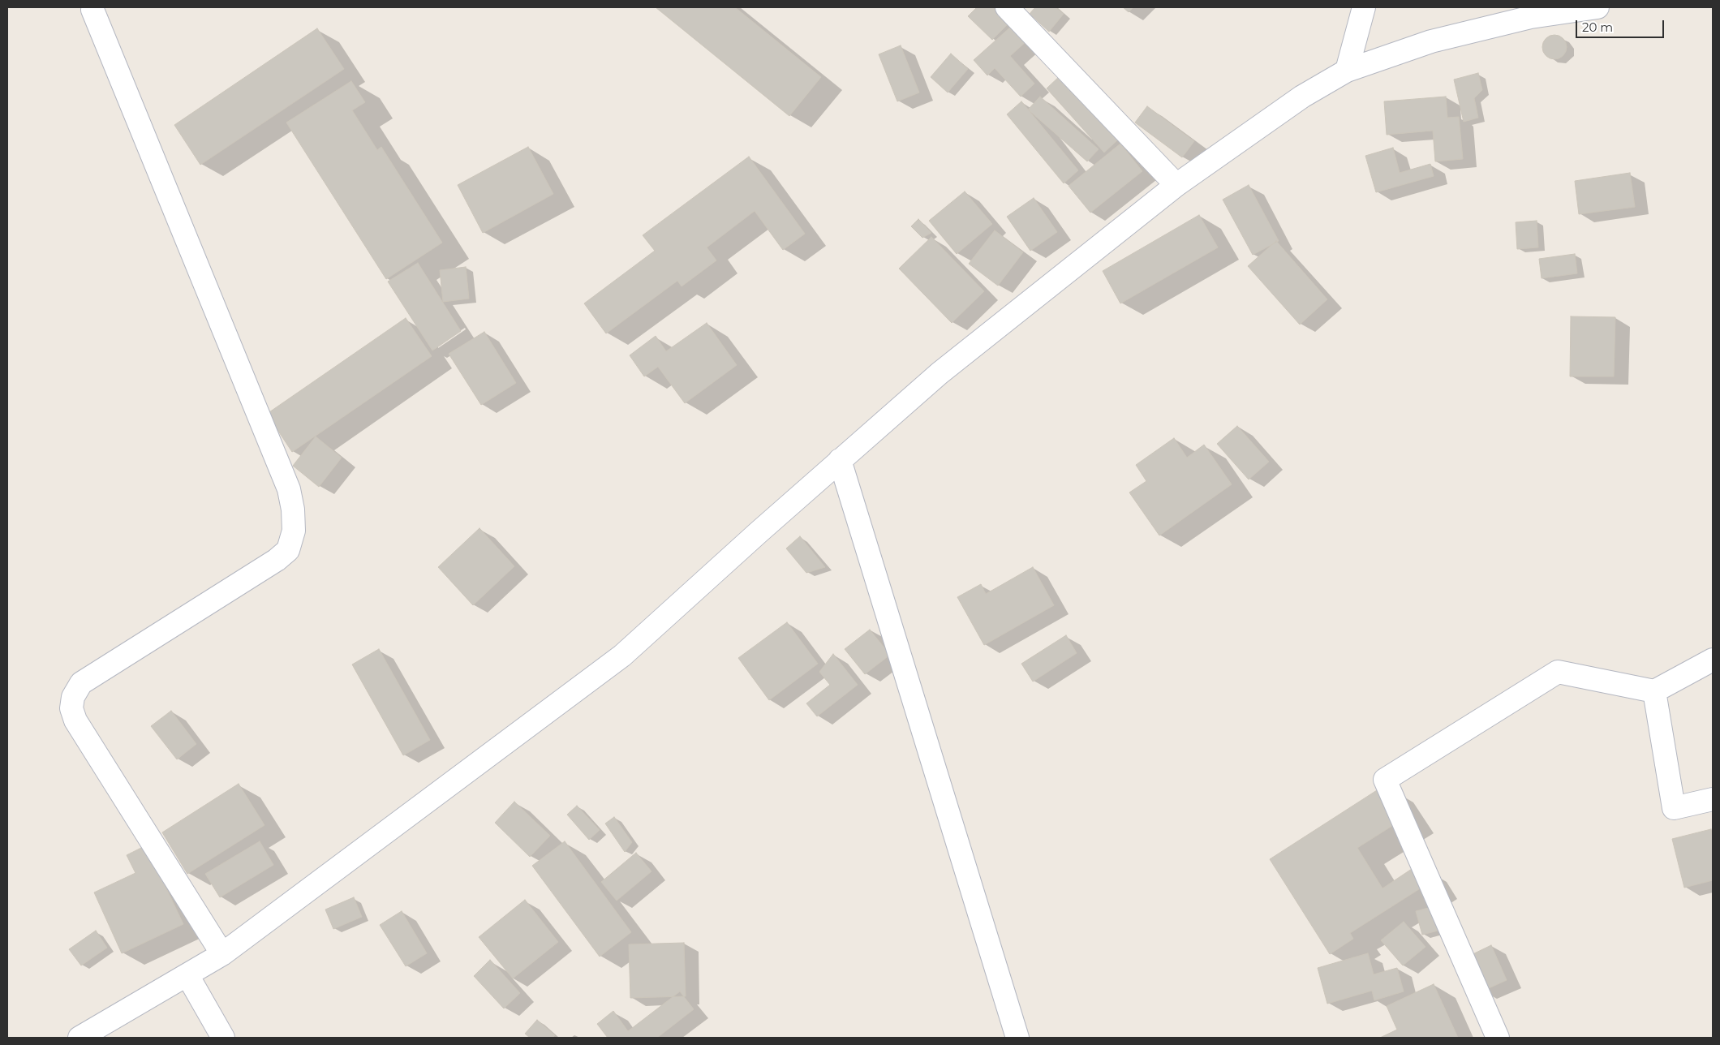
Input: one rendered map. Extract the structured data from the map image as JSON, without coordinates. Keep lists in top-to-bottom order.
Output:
{
  "scale_bar": "20 m"
}
